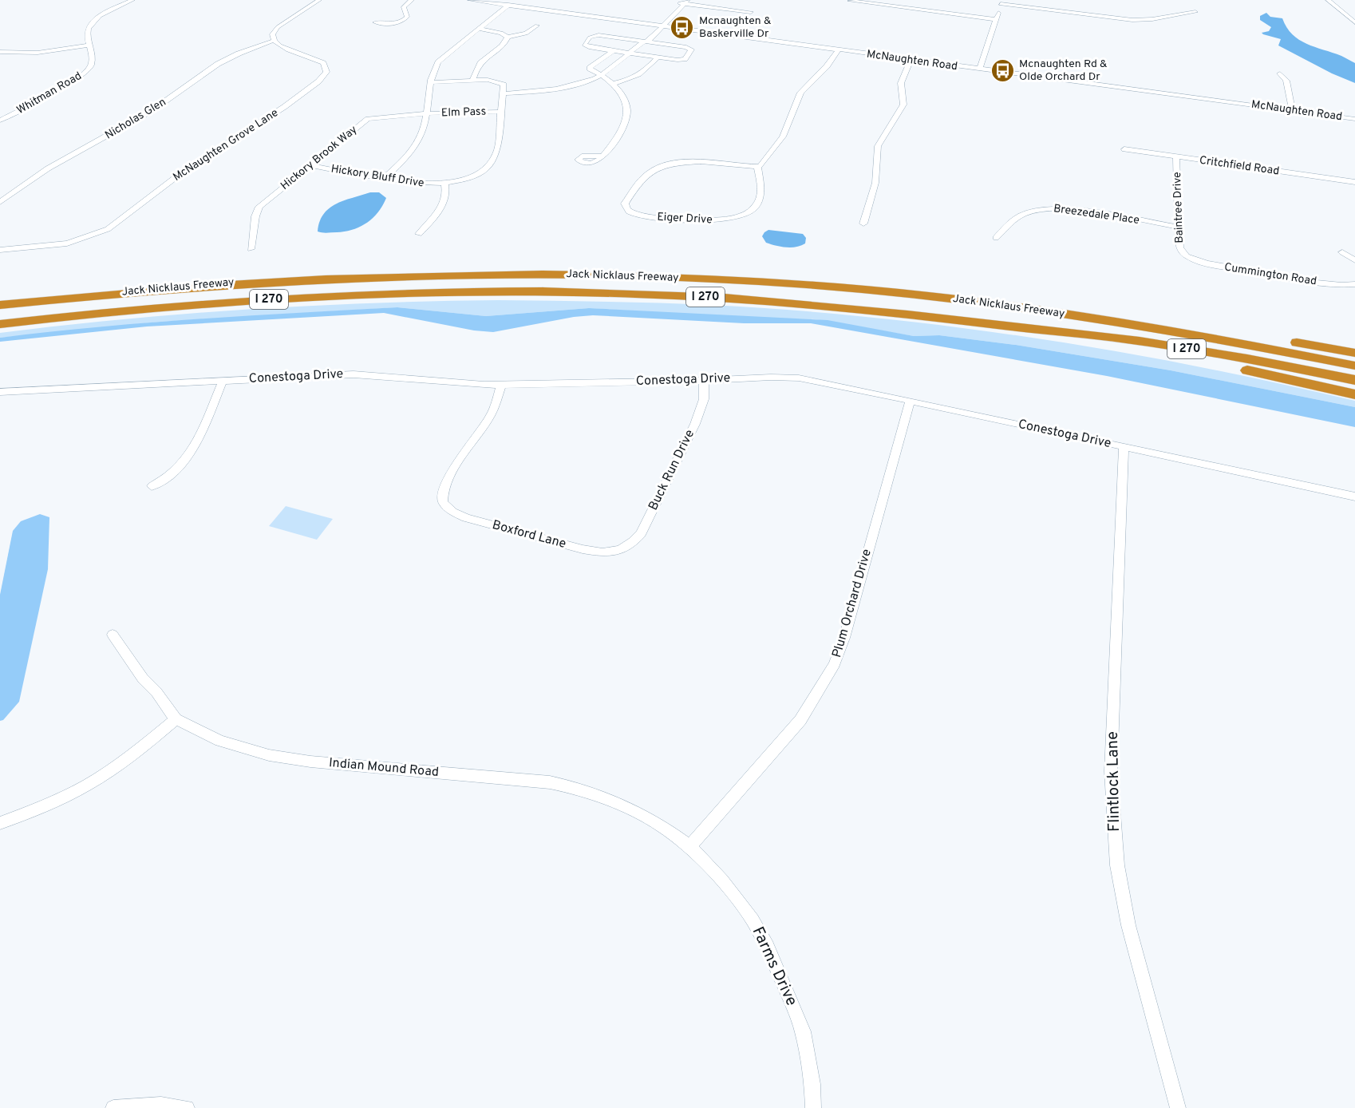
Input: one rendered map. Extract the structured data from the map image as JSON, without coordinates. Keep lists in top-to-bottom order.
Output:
{
  "streets": {
    "highway": ["Jack Nicklaus Freeway", "I 270"],
    "street": [
      "McNaughten Road",
      "Whitman Road",
      "Elm Pass",
      "Nicholas Glen",
      "McNaughten Grove Lane",
      "Hickory Brook Way",
      "Critchfield Road",
      "Hickory Bluff Drive",
      "Baintree Drive",
      "Breezedale Place",
      "Eiger Drive",
      "Cummington Road",
      "Conestoga Drive",
      "Buck Run Drive",
      "Boxford Lane",
      "Plum Orchard Drive",
      "Indian Mound Road",
      "Flintlock Lane",
      "Farms Drive"
    ]
  },
  "crossings": [
    ["Elm Pass", "Hickory Brook Way"],
    ["Elm Pass", "Hickory Bluff Drive"],
    ["Nicholas Glen", "McNaughten Grove Lane"],
    ["Hickory Brook Way", "Hickory Bluff Drive"],
    ["Critchfield Road", "Baintree Drive"],
    ["Baintree Drive", "Breezedale Place"],
    ["Baintree Drive", "Cummington Road"],
    ["Conestoga Drive", "Buck Run Drive"],
    ["Conestoga Drive", "Boxford Lane"],
    ["Conestoga Drive", "Plum Orchard Drive"],
    ["Conestoga Drive", "Flintlock Lane"],
    ["Buck Run Drive", "Boxford Lane"],
    ["Plum Orchard Drive", "Indian Mound Road"],
    ["Plum Orchard Drive", "Farms Drive"],
    ["Indian Mound Road", "Farms Drive"]
  ],
  "places": {
    "bus stop": ["Mcnaughten & Baskerville Dr", "Mcnaughten Rd & Olde Orchard Dr"]
  }
}
